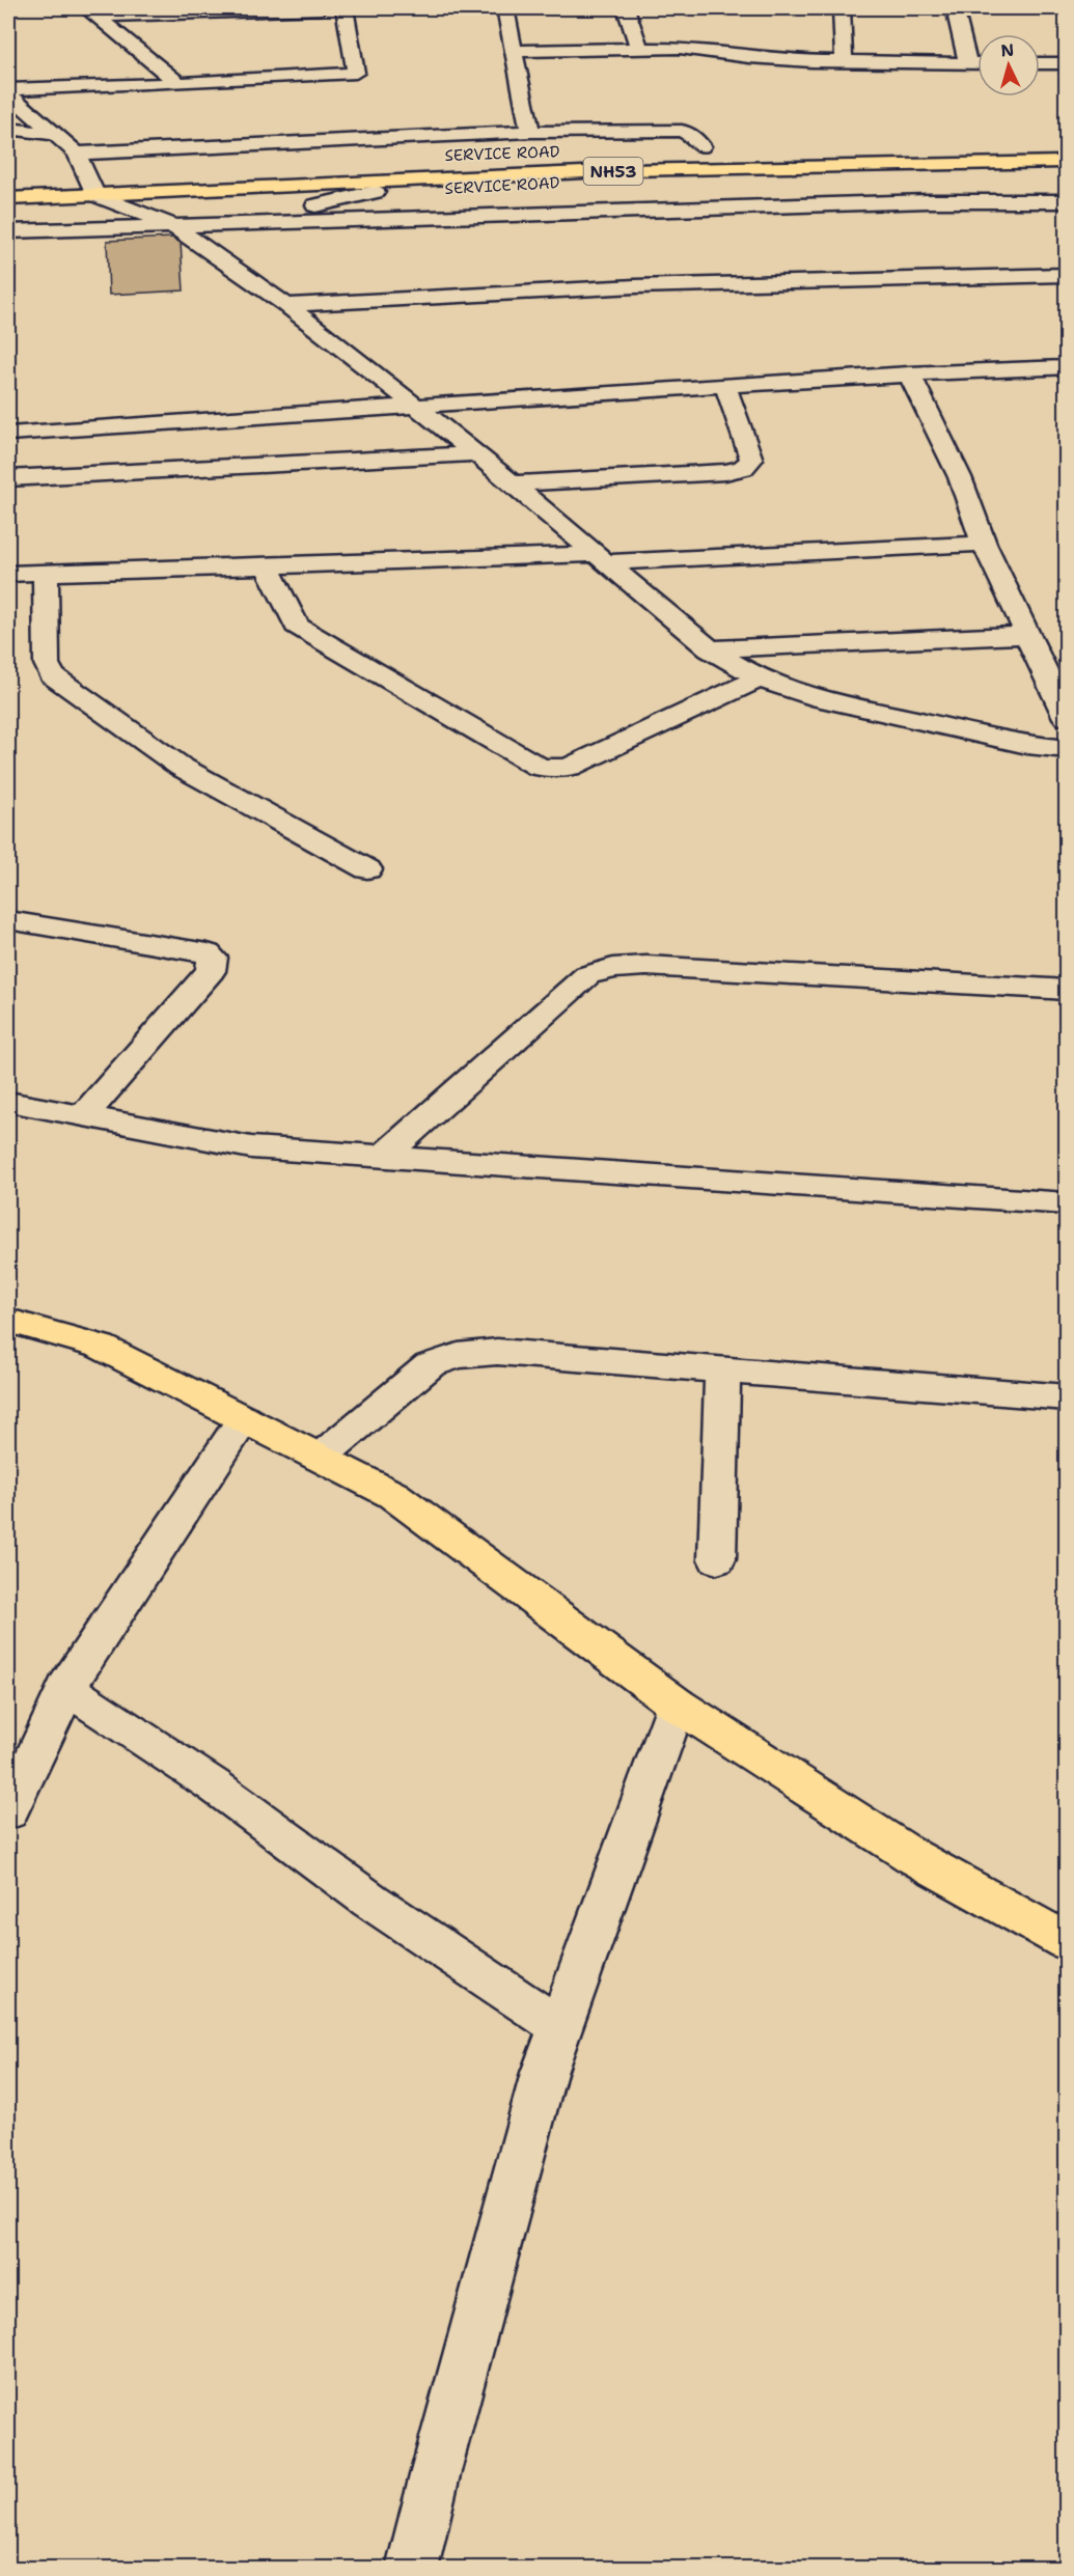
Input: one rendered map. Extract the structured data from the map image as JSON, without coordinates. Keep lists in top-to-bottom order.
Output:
{
  "streets": {
    "main road": ["SERVICE ROAD", "NH53"]
  },
  "north": "top"
}
